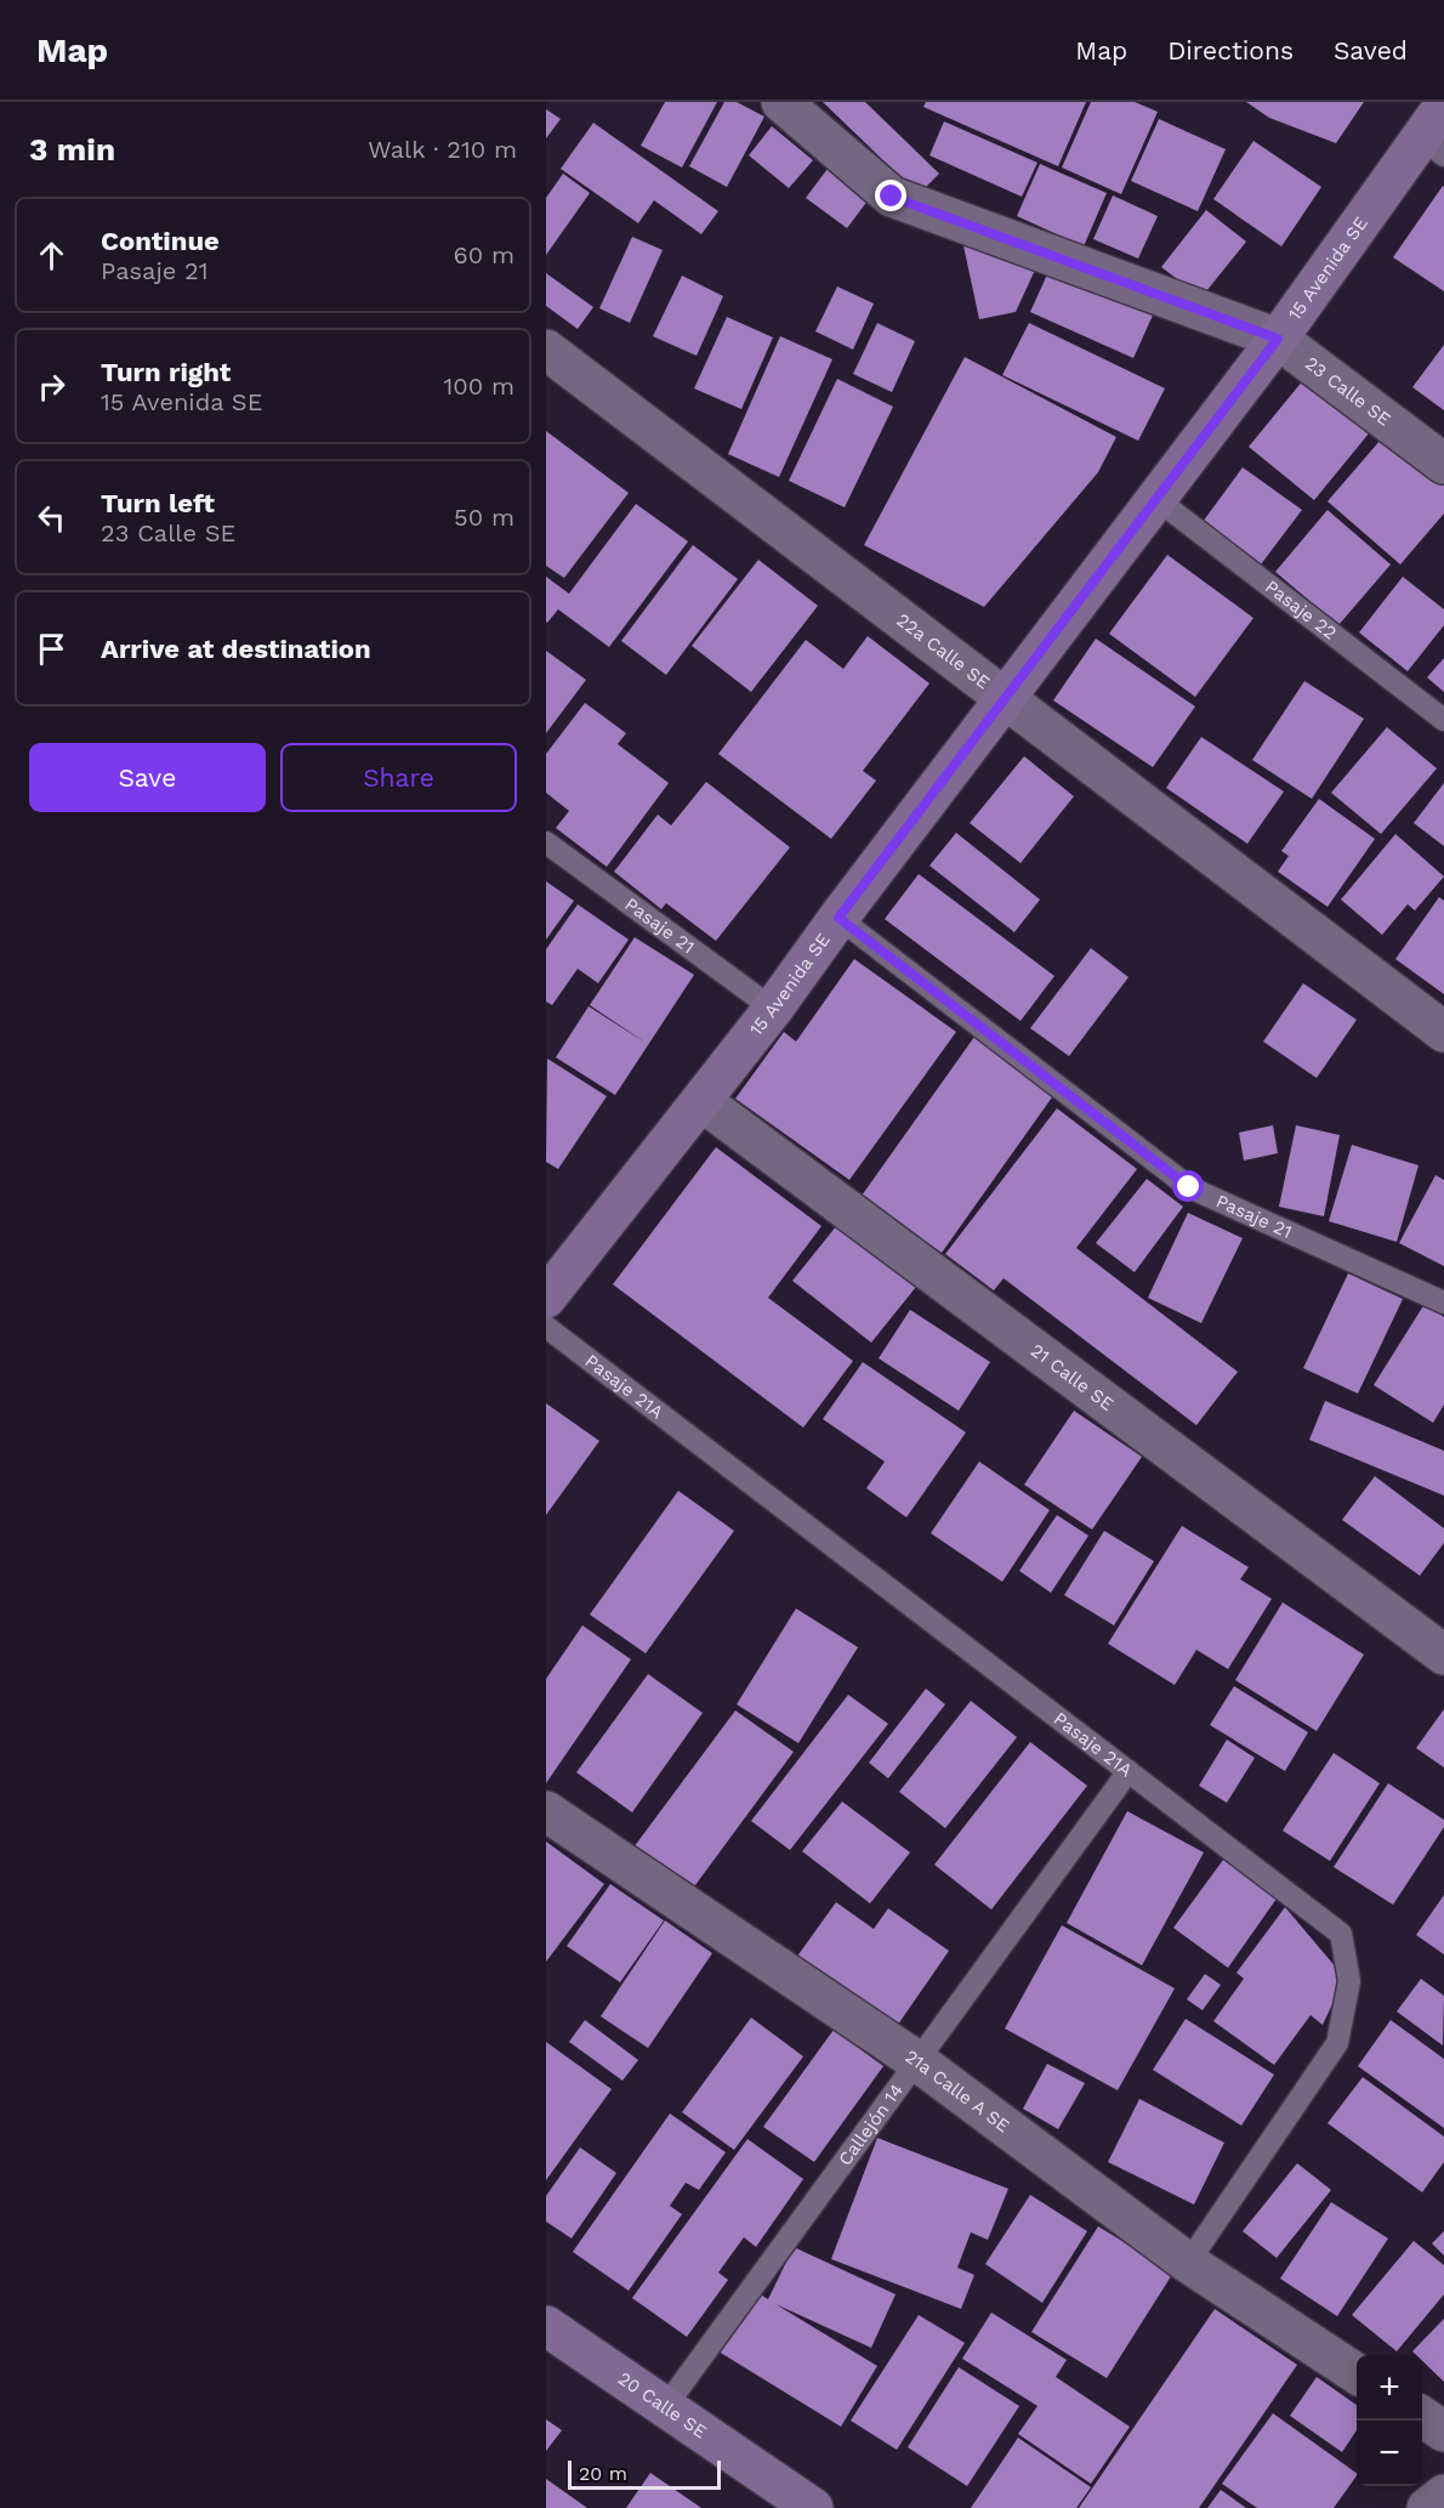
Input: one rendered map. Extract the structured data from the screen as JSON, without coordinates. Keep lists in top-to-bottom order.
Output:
{
  "streets": {
    "street": [
      "15 Avenida SE",
      "23 Calle SE",
      "22a Calle SE",
      "21 Calle SE",
      "21a Calle A SE",
      "20 Calle SE"
    ],
    "lane": [
      "Pasaje 22",
      "Pasaje 21",
      "Pasaje 21A",
      "Callejón 14"
    ]
  },
  "crossings": [
    ["15 Avenida SE", "23 Calle SE"],
    ["15 Avenida SE", "Pasaje 22"],
    ["15 Avenida SE", "22a Calle SE"],
    ["15 Avenida SE", "Pasaje 21"],
    ["15 Avenida SE", "21 Calle SE"],
    ["Pasaje 21A", "21a Calle A SE"],
    ["Pasaje 21A", "Callejón 14"],
    ["21a Calle A SE", "Callejón 14"],
    ["Callejón 14", "20 Calle SE"]
  ],
  "scale_bar": "20 m",
  "page": {
    "header": "Map",
    "nav": ["Map", "Directions", "Saved"],
    "heading": ["3 min", "Walk · 210 m"],
    "list": [
      ["Continue", "Pasaje 21", "60 m"],
      ["Turn right", "15 Avenida SE", "100 m"],
      ["Turn left", "23 Calle SE", "50 m"],
      "Arrive at destination"
    ],
    "buttons": ["Save", "Share"],
    "map_buttons": ["+", "−"],
    "scale": "20 m"
  }
}
